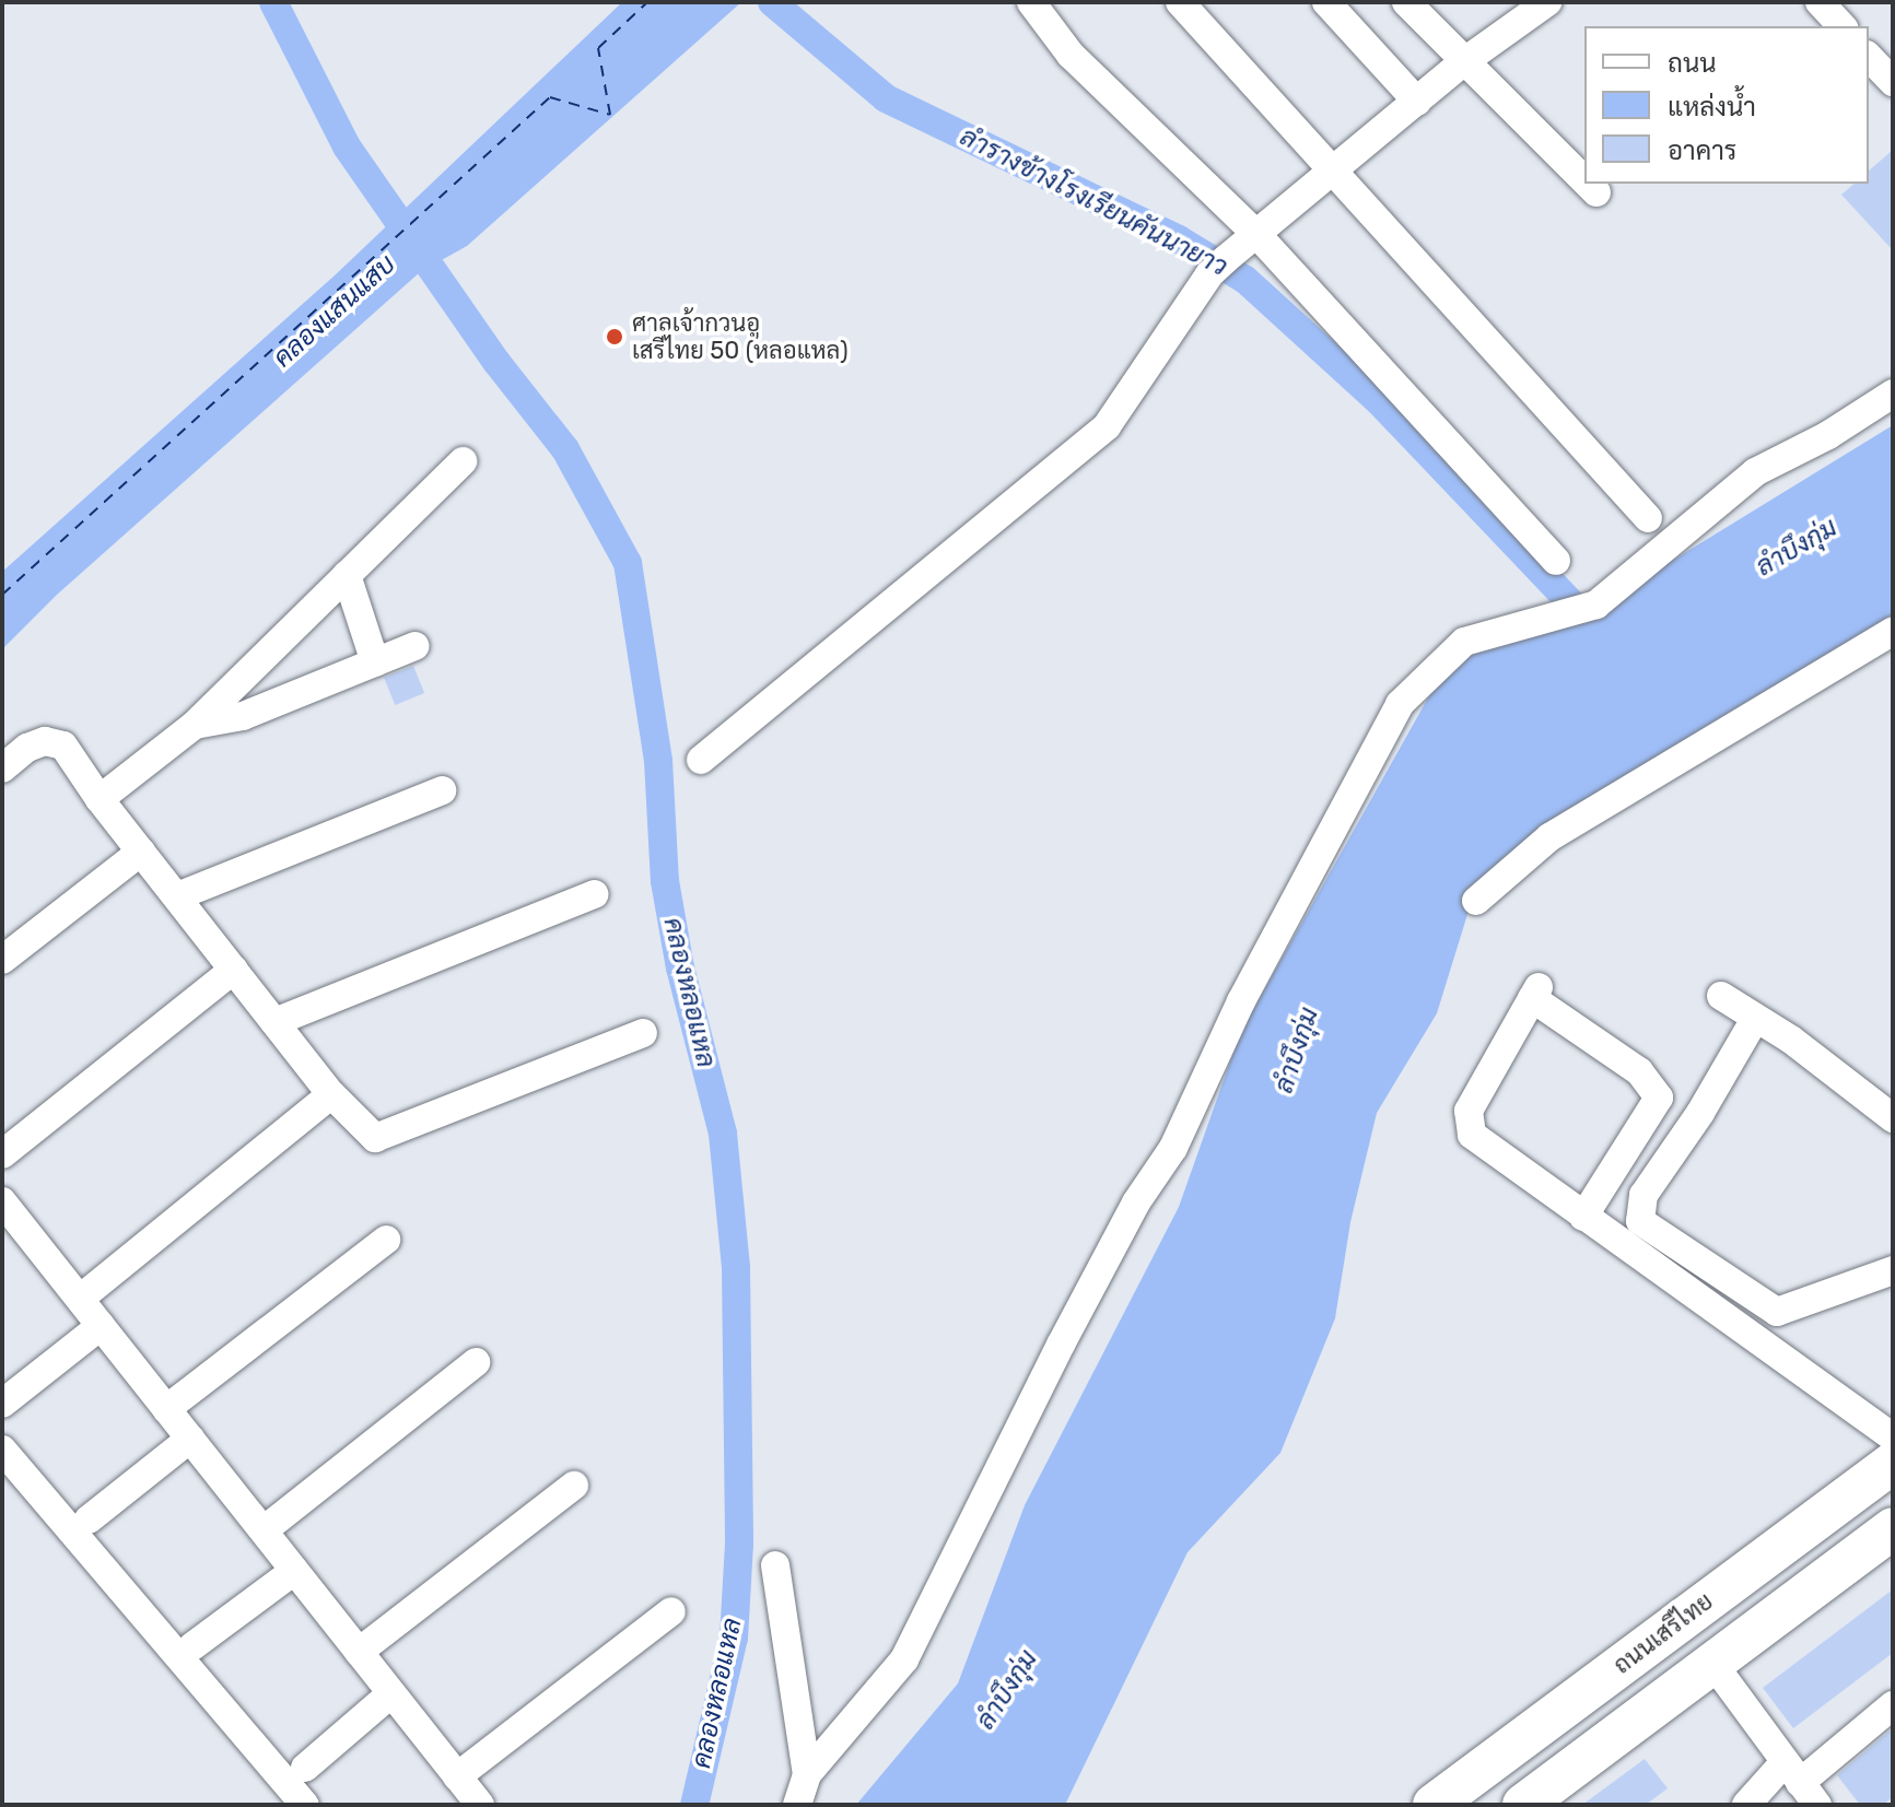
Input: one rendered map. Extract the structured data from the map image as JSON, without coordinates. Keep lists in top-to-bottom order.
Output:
{
  "streets": {
    "main road": ["ถนนเสรีไทย"]
  },
  "water": [
    "ลำรางข้างโรงเรียนคันนายาว",
    "คลองแสนแสบ",
    "ลำบึงกุ่ม",
    "คลองหลอแหล"
  ],
  "places": ["ศาลเจ้ากวนอู เสรีไทย 50 (หลอแหล)"],
  "legend": ["ถนน", "แหล่งน้ำ", "อาคาร"]
}
